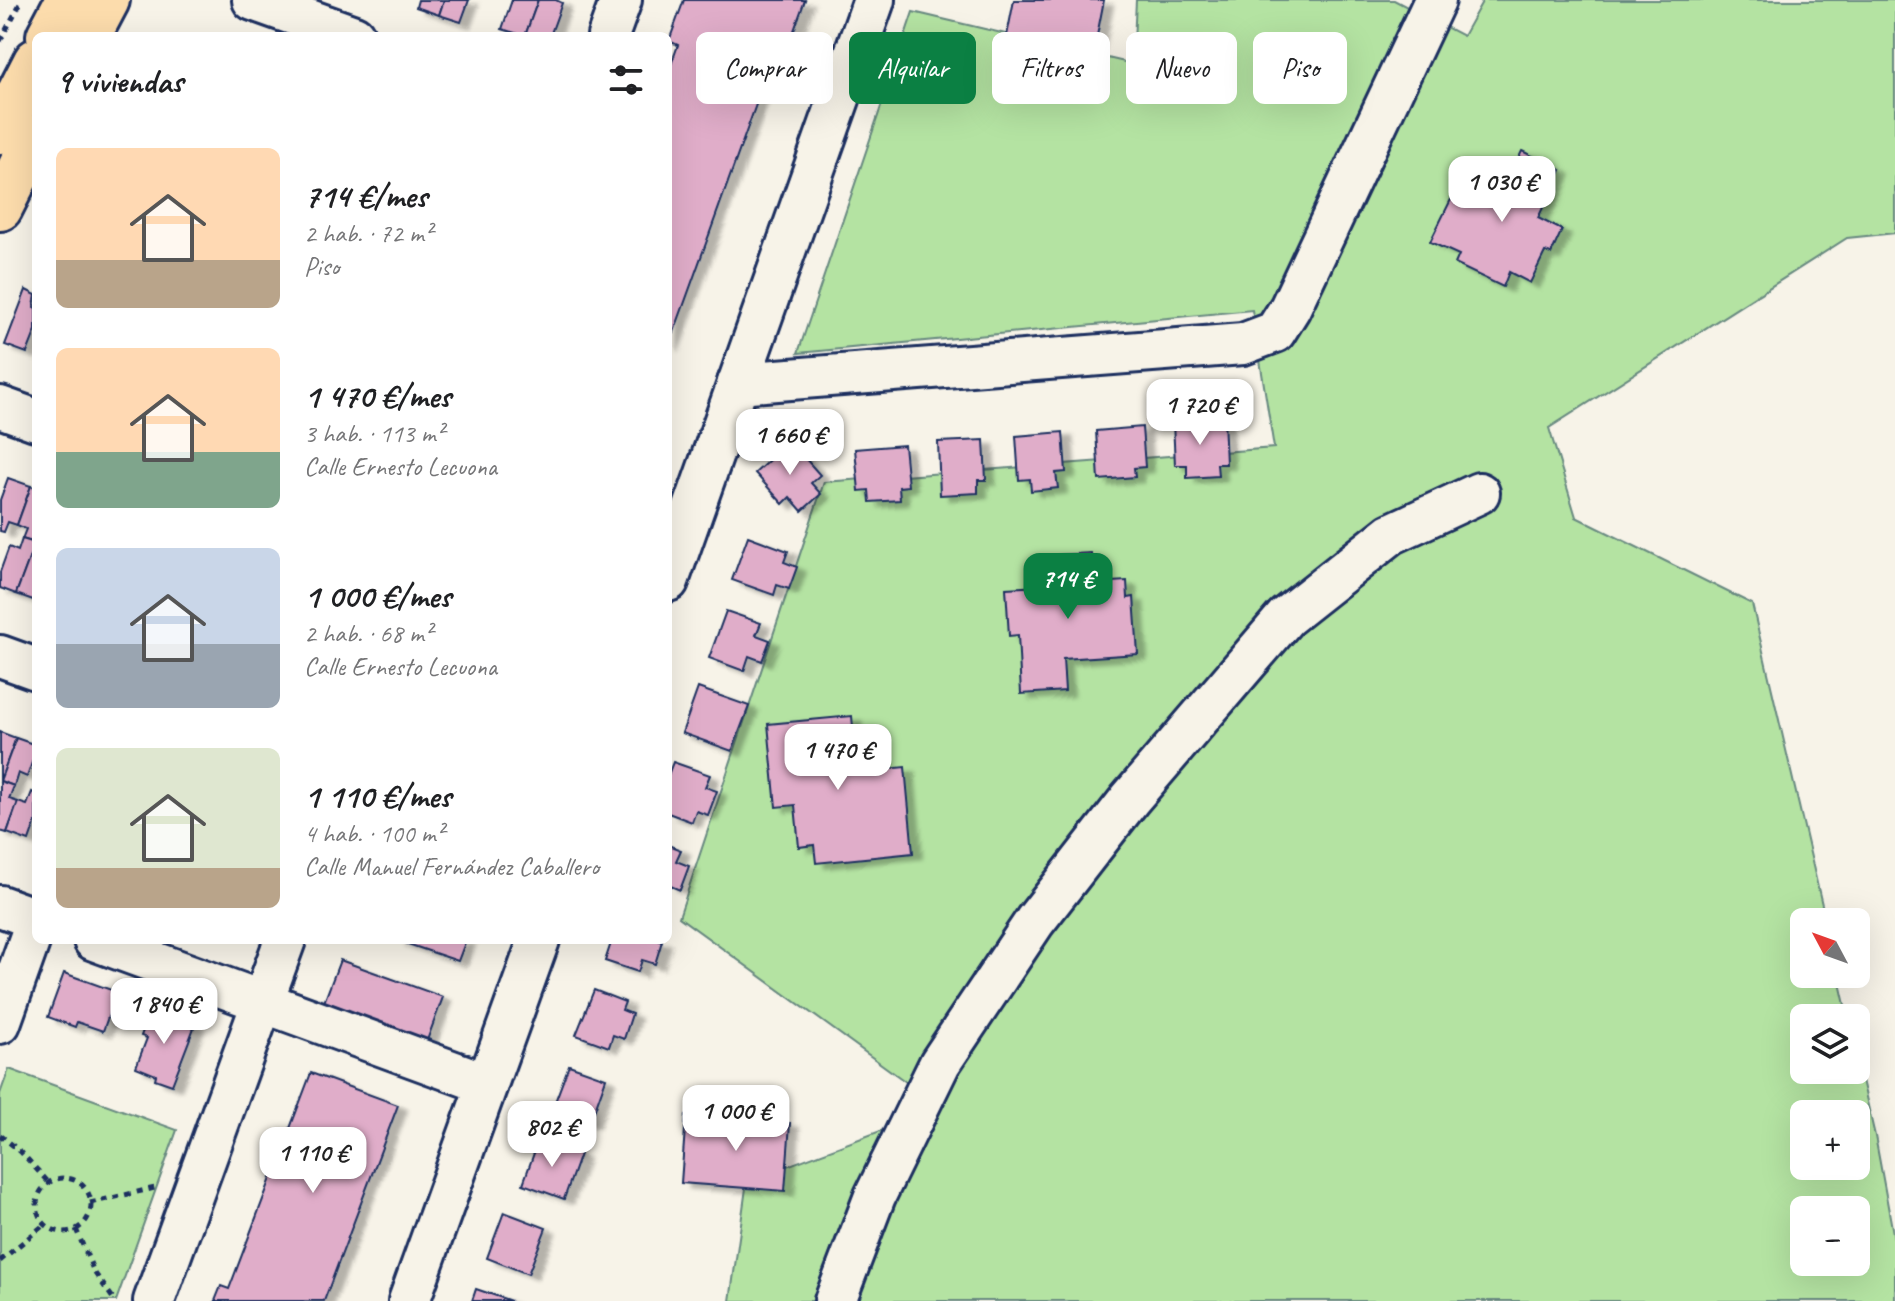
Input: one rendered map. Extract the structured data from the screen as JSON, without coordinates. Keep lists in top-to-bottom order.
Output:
{
  "north": "top left",
  "page": {
    "chip": [
      "Comprar",
      "Alquilar",
      "Filtros",
      "Nuevo",
      "Piso"
    ],
    "heading": "9 viviendas",
    "list": [
      {
        "name": "714 €/mes",
        "note": "2 hab. · 72 m² · Piso"
      },
      {
        "name": "1 470 €/mes",
        "note": "3 hab. · 113 m² · Calle Ernesto Lecuona"
      },
      {
        "name": "1 000 €/mes",
        "note": "2 hab. · 68 m² · Calle Ernesto Lecuona"
      },
      {
        "name": "1 110 €/mes",
        "note": "4 hab. · 100 m² · Calle Manuel Fernández Caballero"
      }
    ],
    "price": [
      "1 030 €",
      "1 720 €",
      "1 660 €",
      "714 €",
      "1 470 €",
      "1 840 €",
      "1 000 €",
      "802 €",
      "1 110 €"
    ],
    "map_buttons": ["+", "−"]
  }
}
